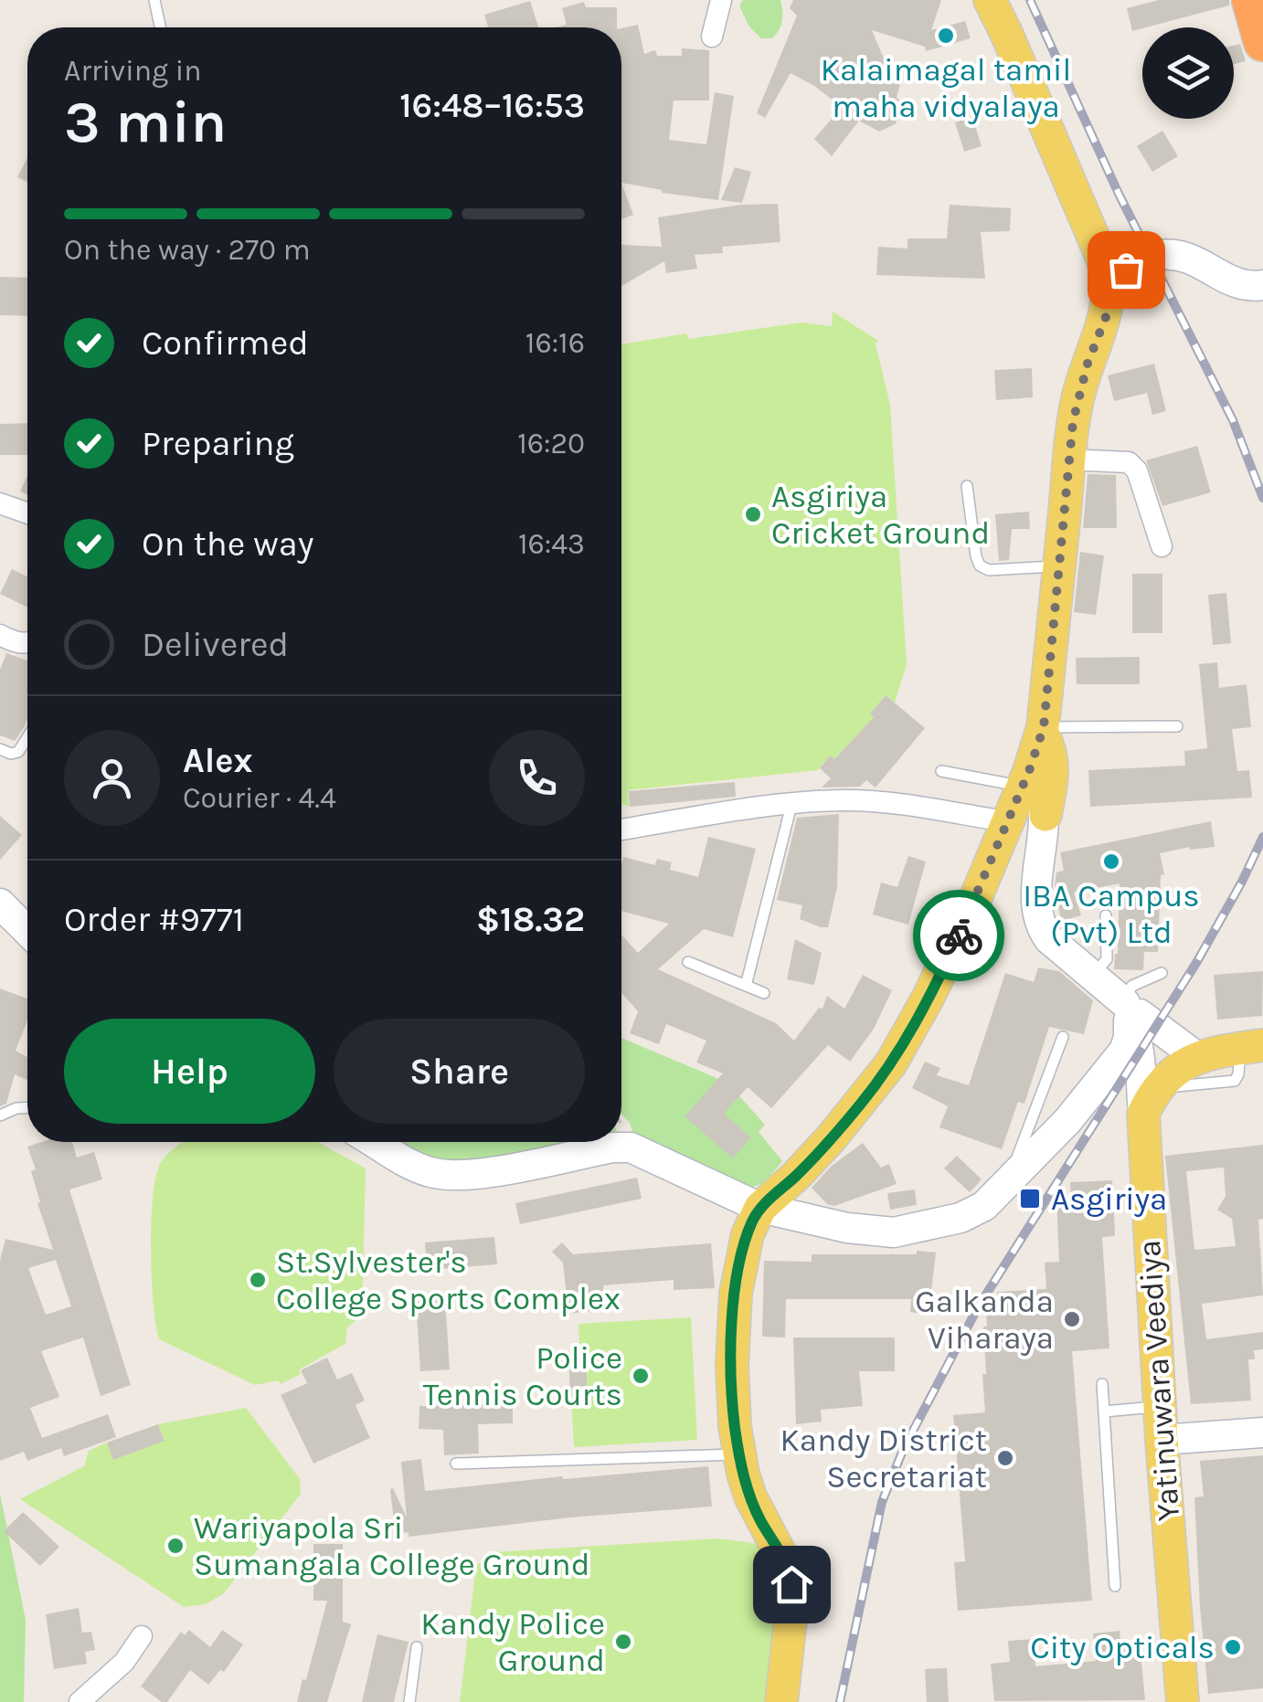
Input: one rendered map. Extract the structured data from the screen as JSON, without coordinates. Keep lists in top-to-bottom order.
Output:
{
  "streets": {
    "main road": ["Yatinuwara Veediya"]
  },
  "places": {
    "other": [
      "Kalaimagal tamil maha vidyalaya",
      "Asgiriya Cricket Ground",
      "IBA Campus (Pvt) Ltd",
      "St.Sylvester's College Sports Complex",
      "Galkanda Viharaya",
      "Police Tennis Courts",
      "Kandy District Secretariat",
      "Wariyapola Sri Sumangala College Ground",
      "Kandy Police Ground",
      "City Opticals"
    ],
    "transit": ["Asgiriya"]
  },
  "page": {
    "heading": ["3 min", "Arriving in", "16:48–16:53"],
    "panel": [
      "Alex",
      "Courier · 4.4",
      "Order #9771",
      "$18.32"
    ],
    "bar": "On the way · 270 m",
    "list": [
      ["Confirmed", "16:16"],
      ["Preparing", "16:20"],
      ["On the way", "16:43"],
      "Delivered"
    ],
    "buttons": ["Help", "Share"]
  }
}
